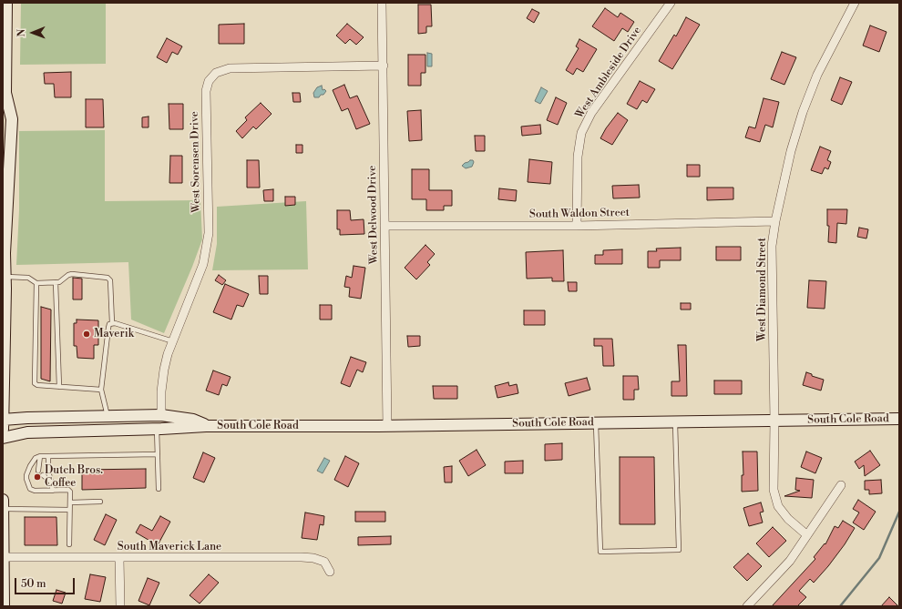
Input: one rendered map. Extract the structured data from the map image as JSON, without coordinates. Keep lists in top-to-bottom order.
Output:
{
  "streets": {
    "main road": ["South Cole Road"],
    "street": [
      "West Ambleside Drive",
      "West Sorensen Drive",
      "South Waldon Street",
      "West Delwood Drive",
      "West Diamond Street",
      "South Maverick Lane"
    ]
  },
  "crossings": [
    ["West Ambleside Drive", "South Waldon Street"],
    ["West Sorensen Drive", "West Delwood Drive"],
    ["West Sorensen Drive", "South Cole Road"],
    ["South Waldon Street", "West Delwood Drive"],
    ["South Waldon Street", "West Diamond Street"],
    ["West Delwood Drive", "South Cole Road"],
    ["West Diamond Street", "South Cole Road"]
  ],
  "places": ["Maverik", "Dutch Bros. Coffee"],
  "scale_bar": "50 m",
  "north": "left"
}
